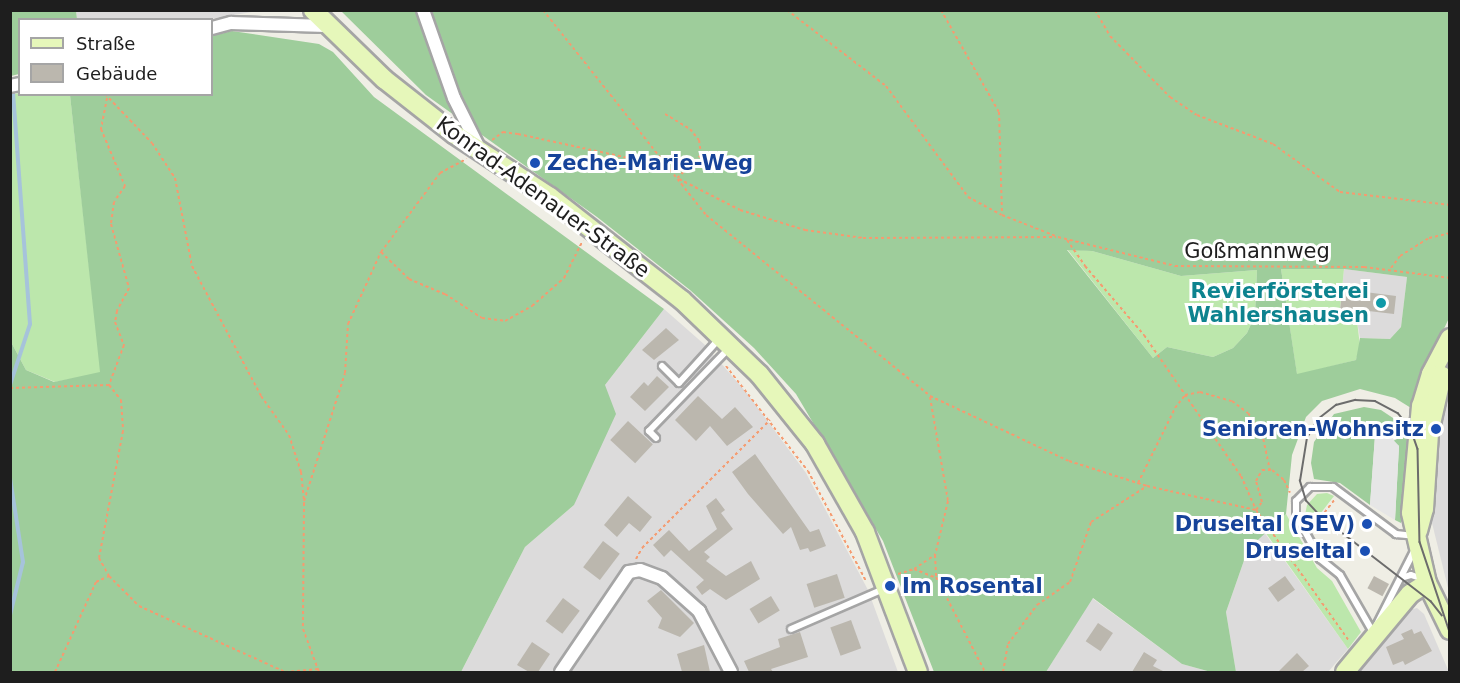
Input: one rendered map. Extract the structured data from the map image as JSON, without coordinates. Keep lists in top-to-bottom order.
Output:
{
  "streets": {
    "main road": ["Konrad-Adenauer-Straße"],
    "path": ["Goßmannweg"]
  },
  "places": [
    "Zeche-Marie-Weg",
    "Revierförsterei Wahlershausen",
    "Senioren-Wohnsitz",
    "Druseltal (SEV)",
    "Druseltal",
    "Im Rosental"
  ],
  "legend": ["Straße", "Gebäude"]
}
